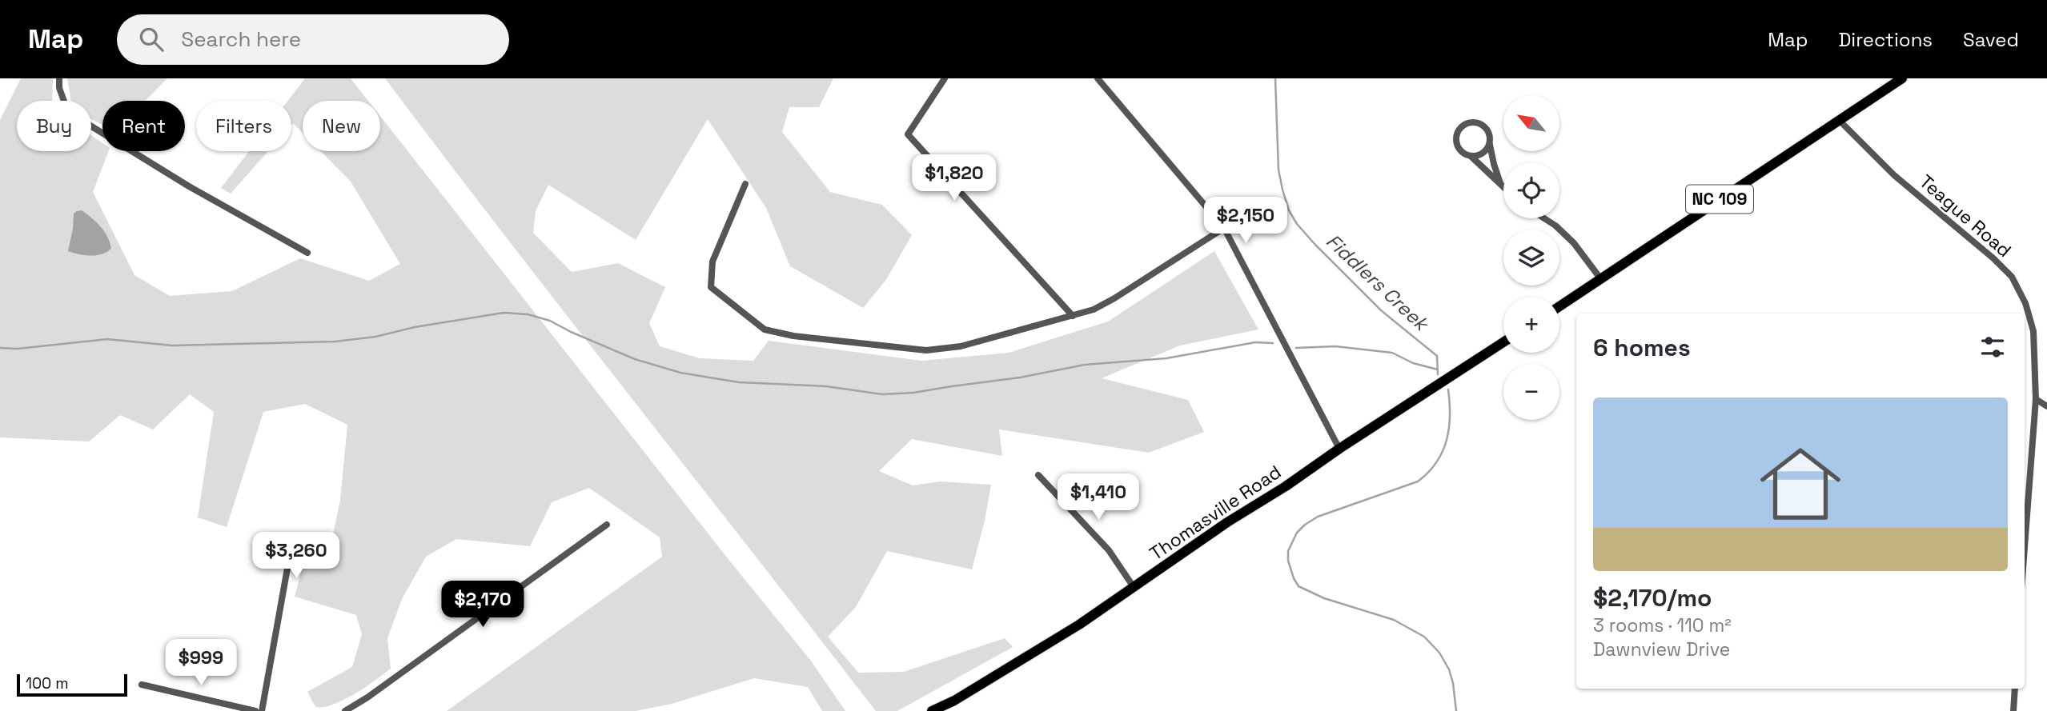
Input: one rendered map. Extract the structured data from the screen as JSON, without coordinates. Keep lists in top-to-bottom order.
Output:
{
  "streets": {
    "main road": ["NC 109", "Thomasville Road"],
    "street": ["Teague Road"]
  },
  "crossings": [
    ["NC 109", "Teague Road"]
  ],
  "water": ["Fiddlers Creek"],
  "scale_bar": "100 m",
  "north": "top left",
  "page": {
    "header": "Map",
    "search": "Search here",
    "nav": ["Map", "Directions", "Saved"],
    "map_buttons": ["+", "−"],
    "chip": [
      "Buy",
      "Rent",
      "Filters",
      "New"
    ],
    "price": [
      "$1,820",
      "$2,150",
      "$1,410",
      "$3,260",
      "$2,170",
      "$999"
    ],
    "heading": "6 homes",
    "list": [
      {
        "name": "$2,170/mo",
        "note": "3 rooms · 110 m² · Dawnview Drive"
      }
    ],
    "scale": "100 m"
  }
}
